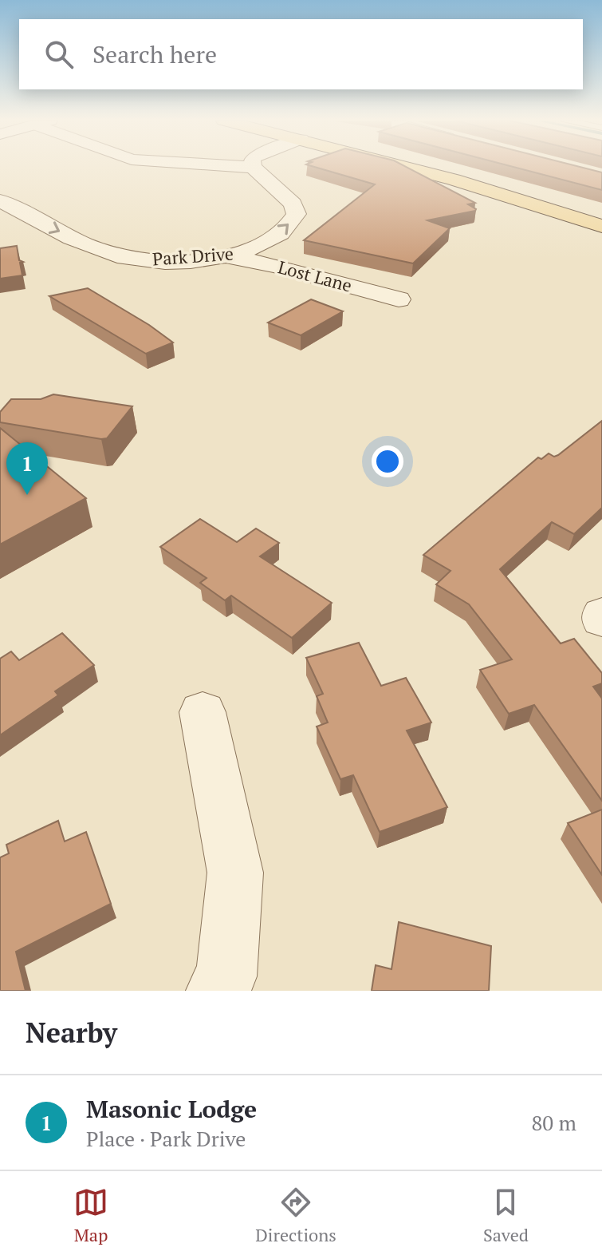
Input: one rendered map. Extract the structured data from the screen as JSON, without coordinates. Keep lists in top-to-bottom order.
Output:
{
  "streets": {
    "street": ["Park Drive", "Lost Lane"]
  },
  "crossings": [
    ["Park Drive", "Lost Lane"]
  ],
  "page": {
    "search": "Search here",
    "pins": "1",
    "heading": "Nearby",
    "list": [
      {
        "mark": "1",
        "name": "Masonic Lodge",
        "note": "Place · Park Drive",
        "value": "80 m"
      }
    ],
    "nav": ["Map", "Directions", "Saved"]
  }
}
